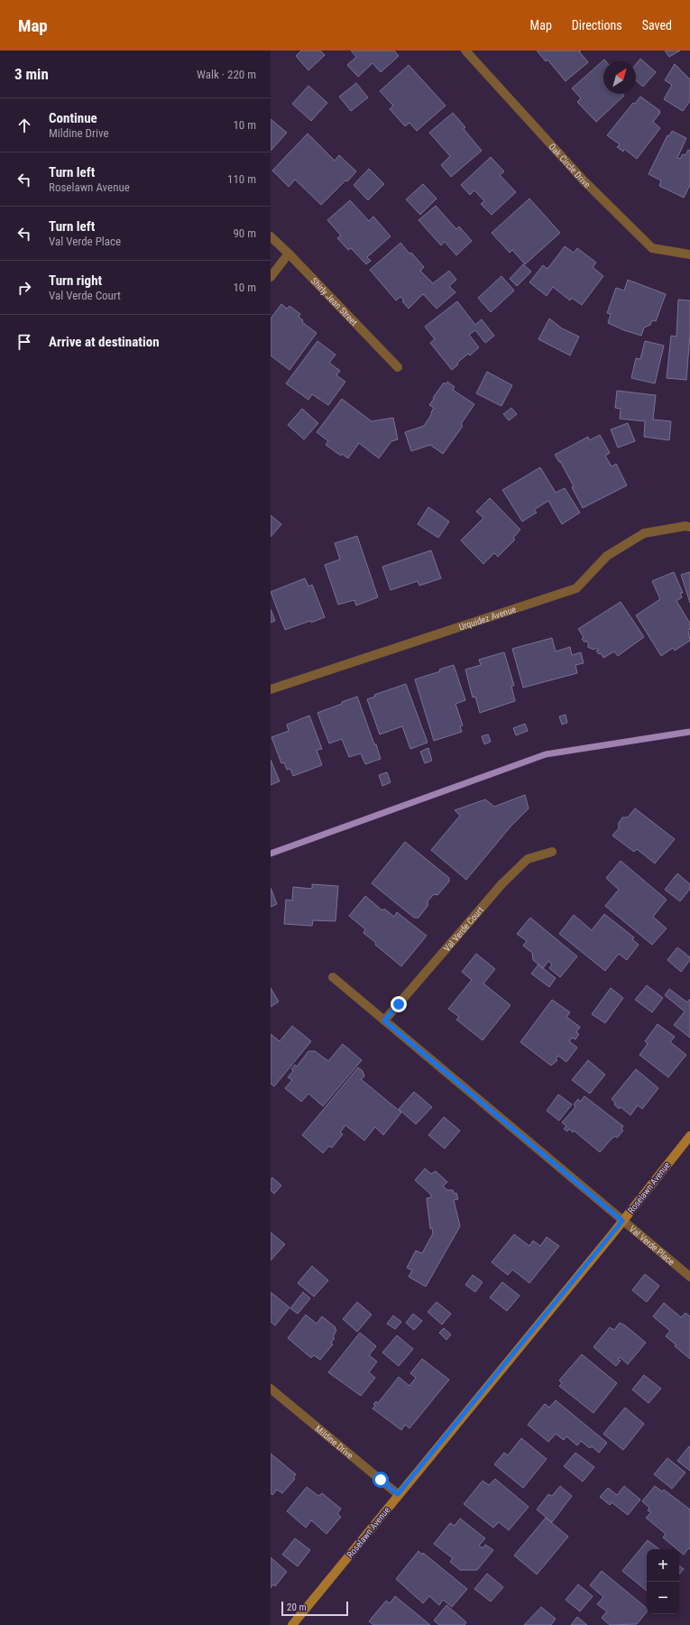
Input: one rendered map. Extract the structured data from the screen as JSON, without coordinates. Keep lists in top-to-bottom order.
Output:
{
  "streets": {
    "street": [
      "Oak Circle Drive",
      "Shirly Jean Street",
      "Urquidez Avenue",
      "Val Verde Court",
      "Roselawn Avenue",
      "Val Verde Place",
      "Mildine Drive"
    ]
  },
  "crossings": [
    ["Val Verde Court", "Val Verde Place"],
    ["Roselawn Avenue", "Val Verde Place"],
    ["Roselawn Avenue", "Mildine Drive"]
  ],
  "scale_bar": "20 m",
  "north": "top right",
  "page": {
    "header": "Map",
    "nav": ["Map", "Directions", "Saved"],
    "heading": ["3 min", "Walk · 220 m"],
    "list": [
      ["Continue", "Mildine Drive", "10 m"],
      ["Turn left", "Roselawn Avenue", "110 m"],
      ["Turn left", "Val Verde Place", "90 m"],
      ["Turn right", "Val Verde Court", "10 m"],
      "Arrive at destination"
    ],
    "map_buttons": ["+", "−"],
    "scale": "20 m"
  }
}
